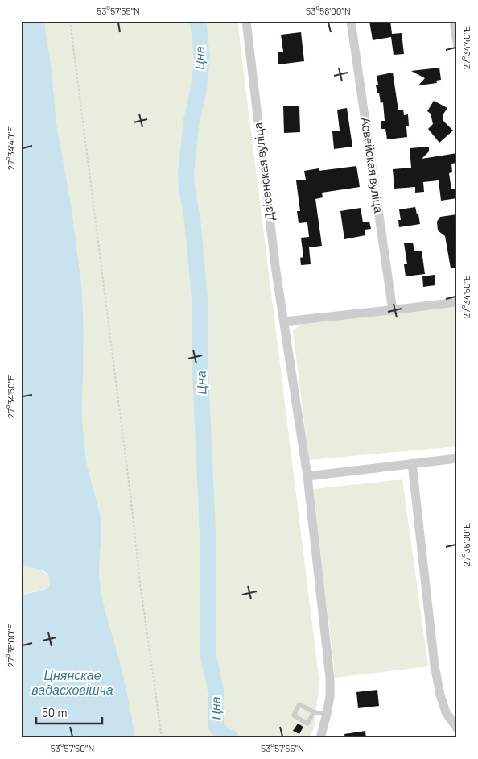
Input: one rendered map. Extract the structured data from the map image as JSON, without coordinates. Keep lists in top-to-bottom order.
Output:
{
  "streets": {
    "street": ["Асвейская вуліца", "Дзісенская вуліца"]
  },
  "water": ["Цна", "Цнянскае вадасховішча"],
  "scale_bar": "50 m",
  "coordinates": [
    "53°57'55\"N",
    "53°58'00\"N",
    "27°34'40\"E",
    "27°34'50\"E",
    "27°35'00\"E",
    "53°57'50\"N"
  ]
}
